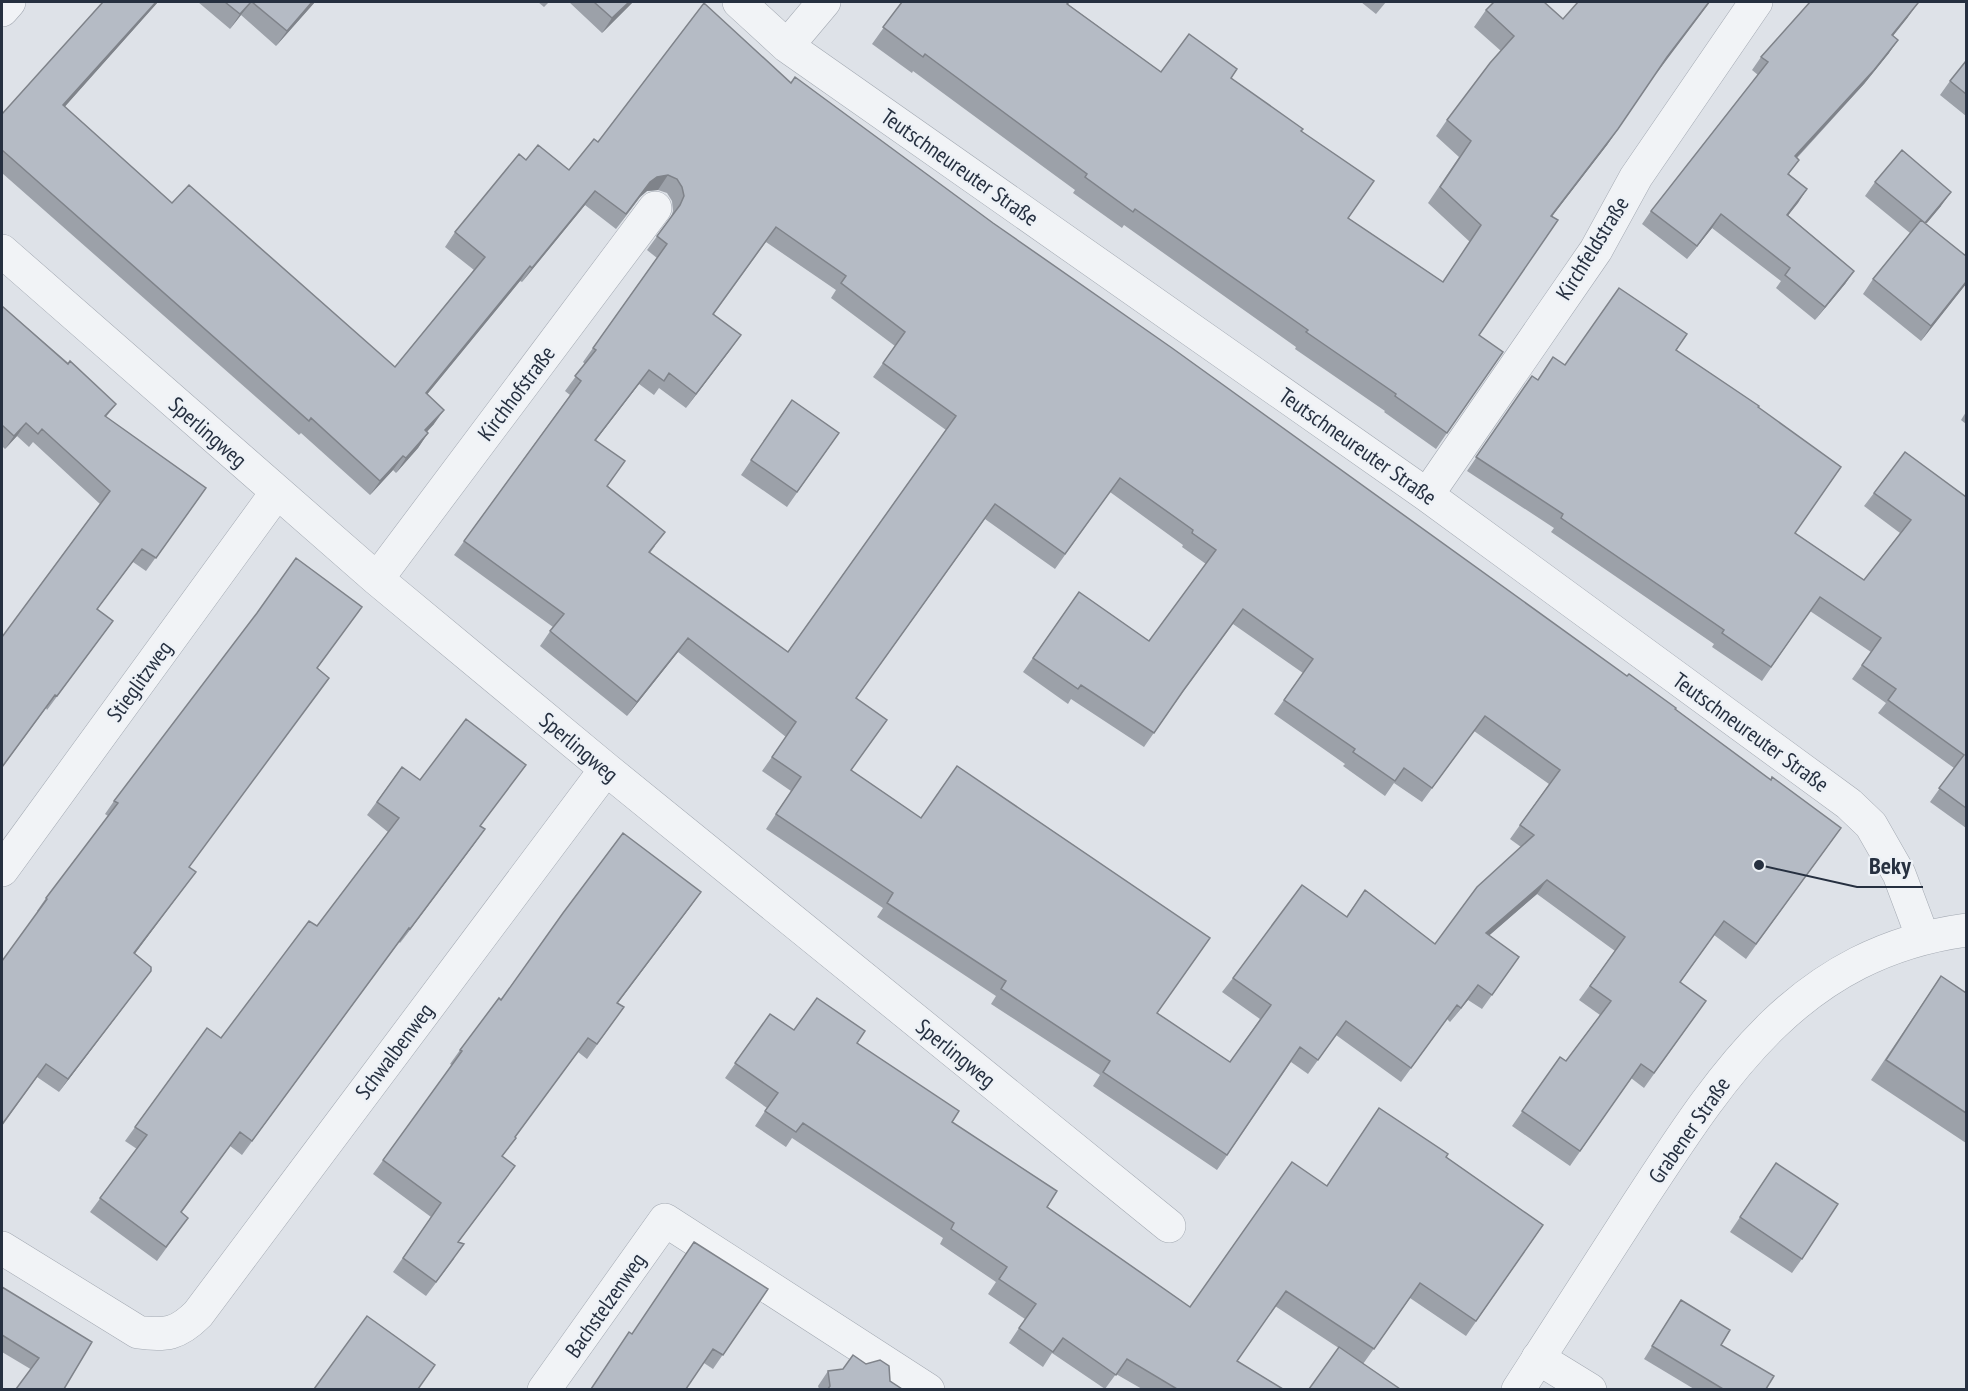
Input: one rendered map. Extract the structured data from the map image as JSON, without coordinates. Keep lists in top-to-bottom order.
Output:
{
  "streets": {
    "street": [
      "Teutschneureuter Straße",
      "Kirchfeldstraße",
      "Kirchhofstraße",
      "Sperlingweg",
      "Stieglitzweg",
      "Schwalbenweg",
      "Grabener Straße",
      "Bachstelzenweg"
    ]
  },
  "crossings": [
    ["Teutschneureuter Straße", "Kirchfeldstraße"],
    ["Teutschneureuter Straße", "Grabener Straße"],
    ["Kirchhofstraße", "Sperlingweg"],
    ["Sperlingweg", "Stieglitzweg"],
    ["Sperlingweg", "Schwalbenweg"]
  ],
  "places": ["Beky"]
}
